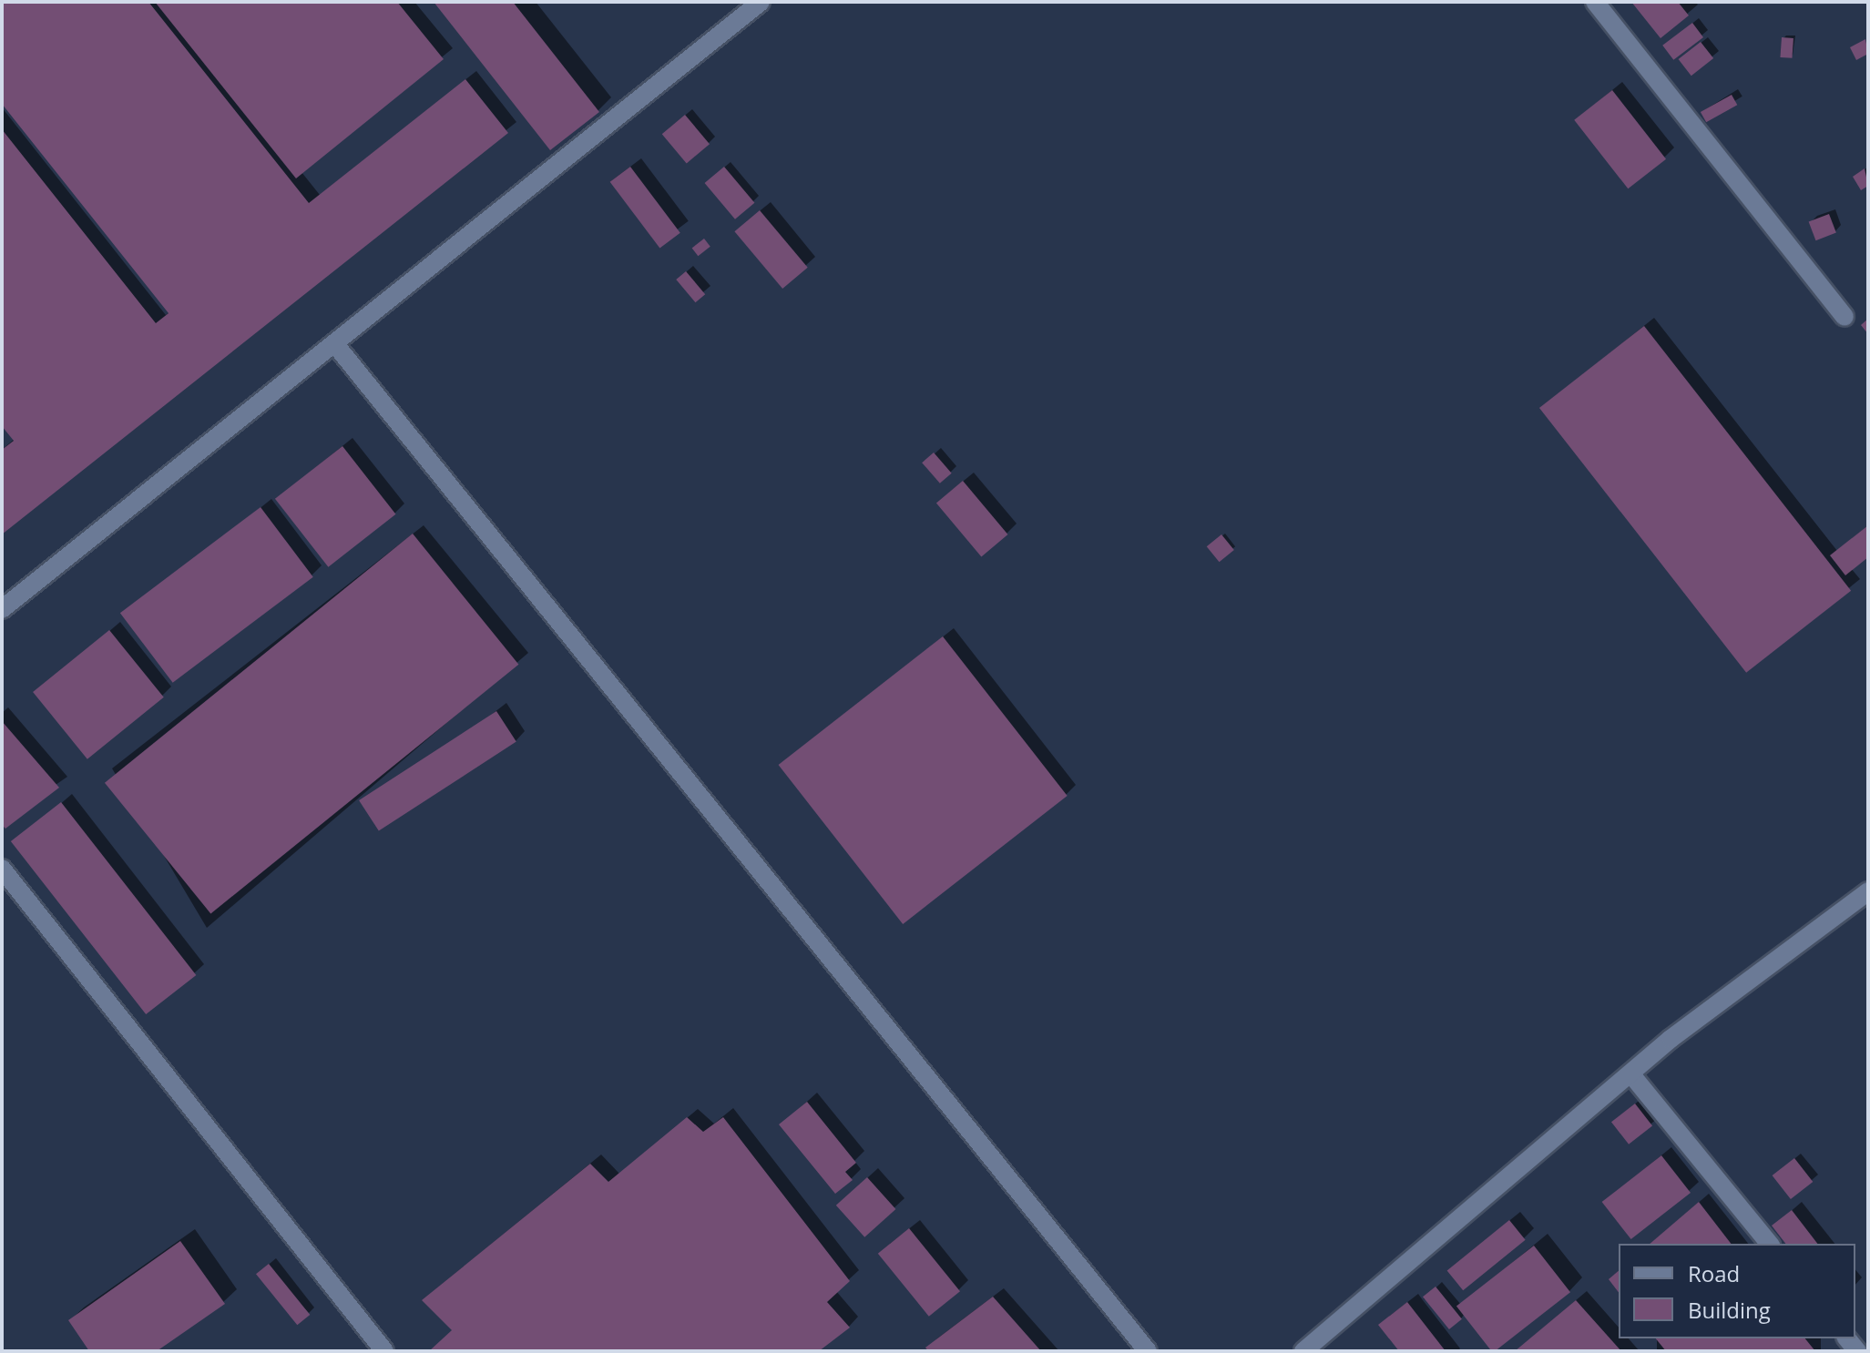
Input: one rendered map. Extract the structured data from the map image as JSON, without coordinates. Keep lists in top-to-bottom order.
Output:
{
  "legend": ["Road", "Building"]
}
